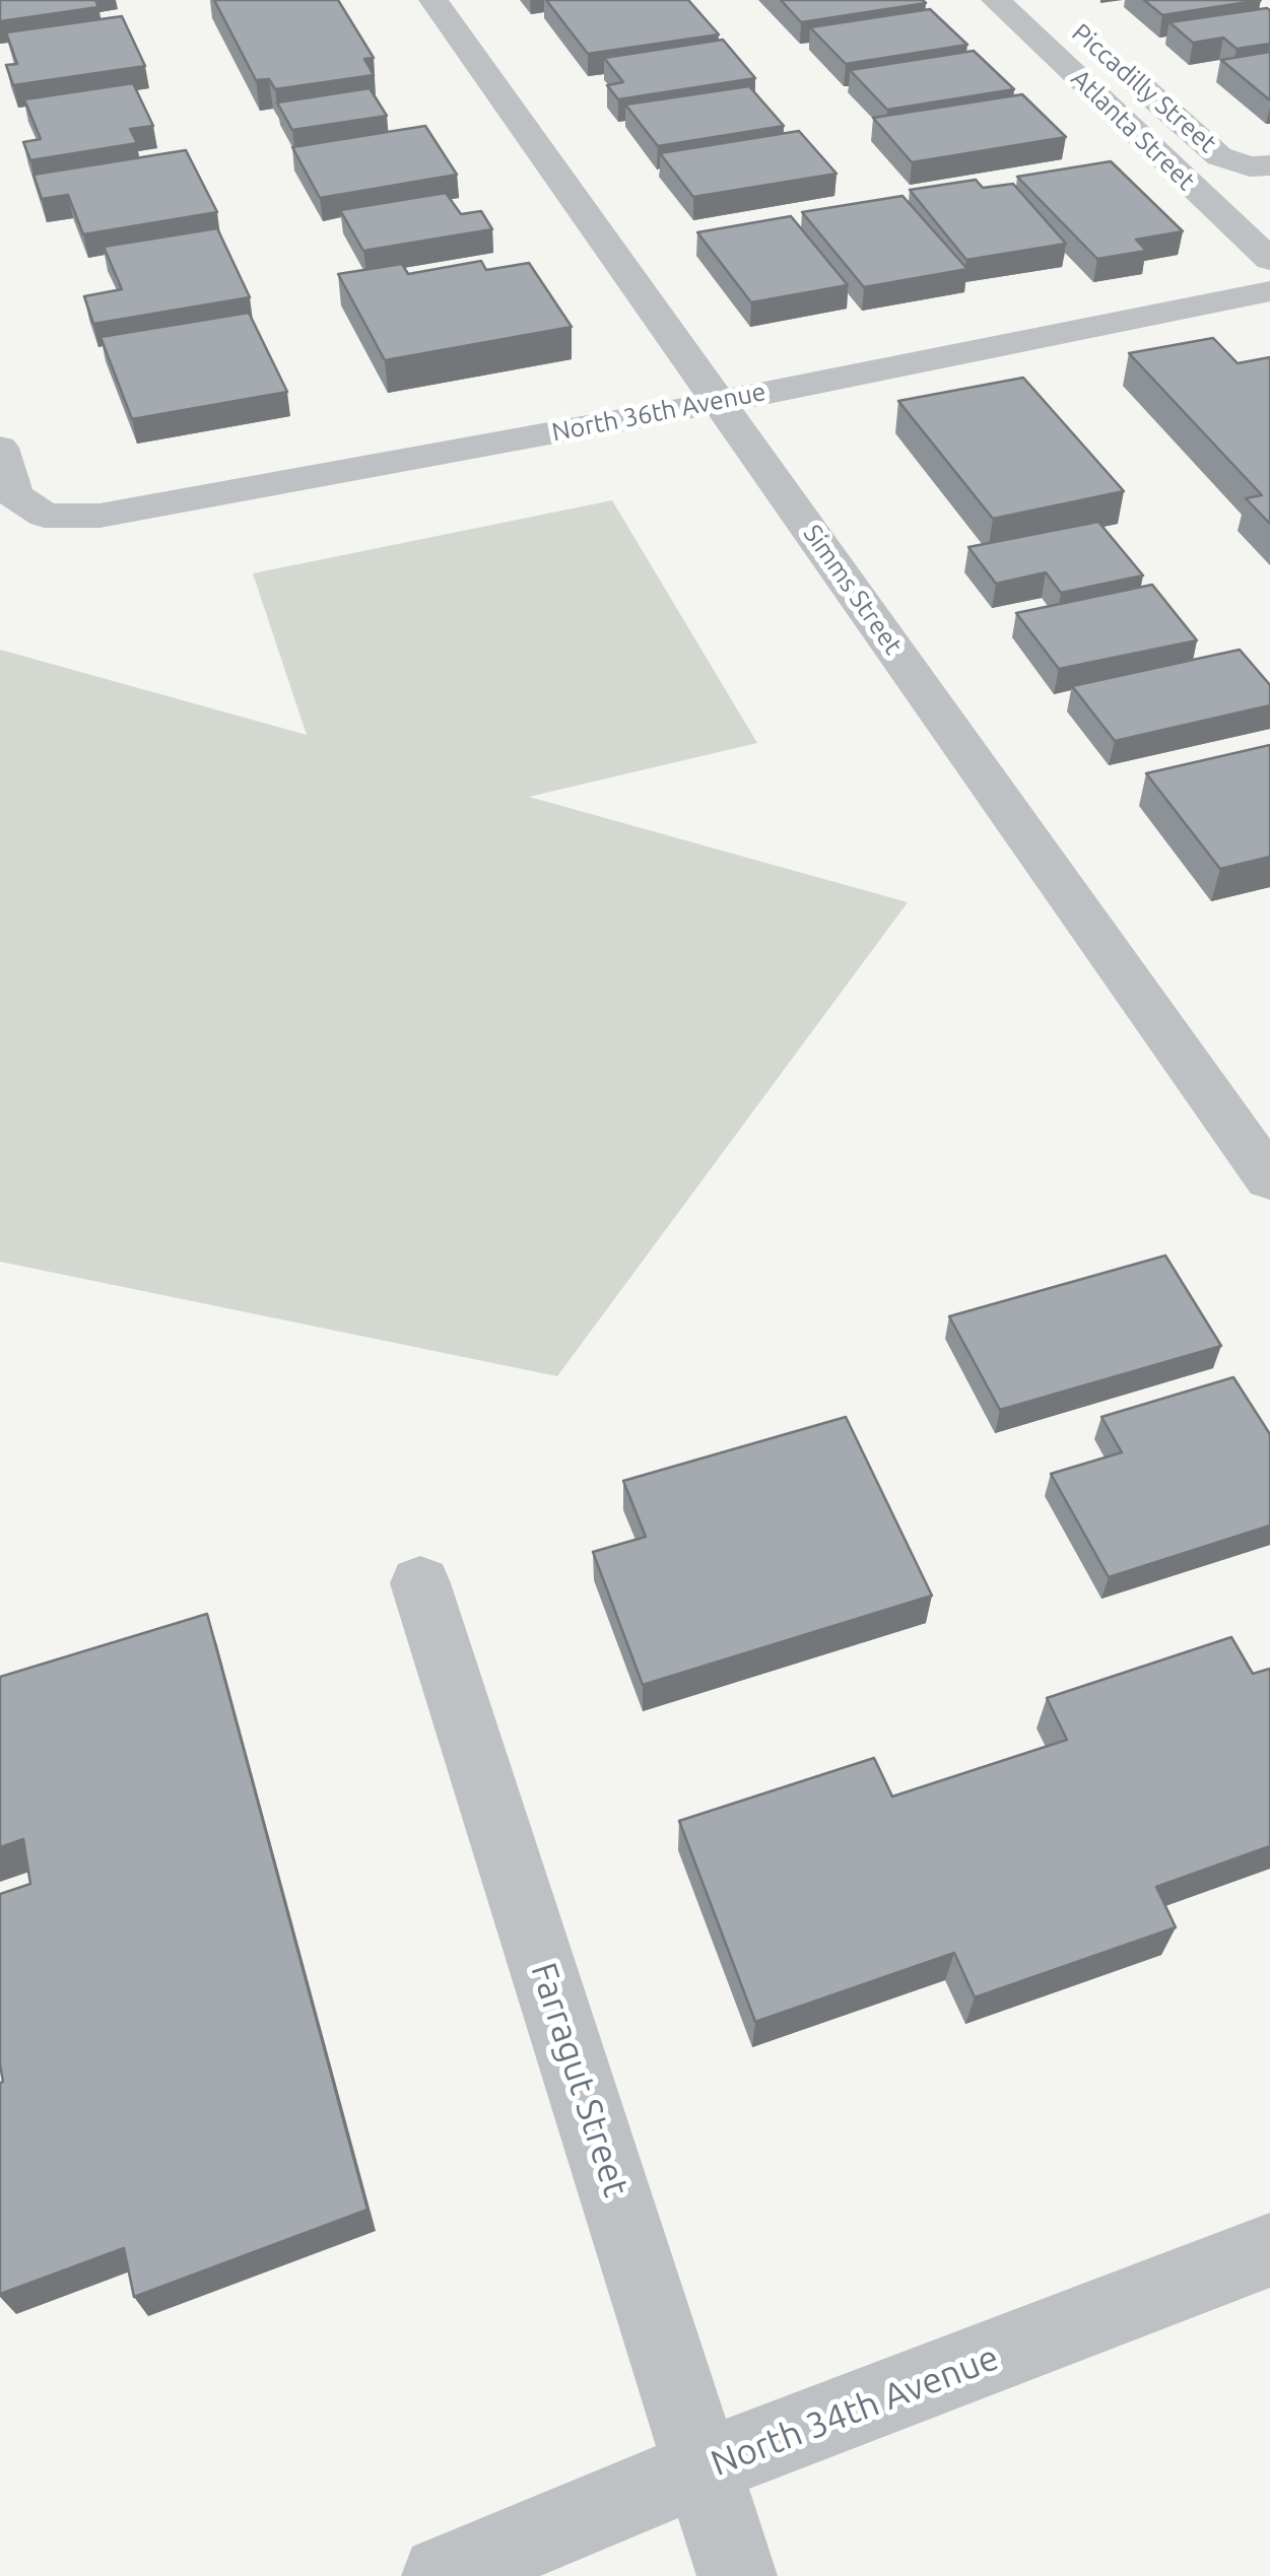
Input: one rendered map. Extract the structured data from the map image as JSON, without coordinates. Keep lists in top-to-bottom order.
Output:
{
  "streets": {
    "street": [
      "Piccadilly Street",
      "Atlanta Street",
      "North 36th Avenue",
      "Simms Street",
      "Farragut Street",
      "North 34th Avenue"
    ]
  },
  "crossings": [
    ["North 36th Avenue", "Simms Street"],
    ["Farragut Street", "North 34th Avenue"]
  ]
}
